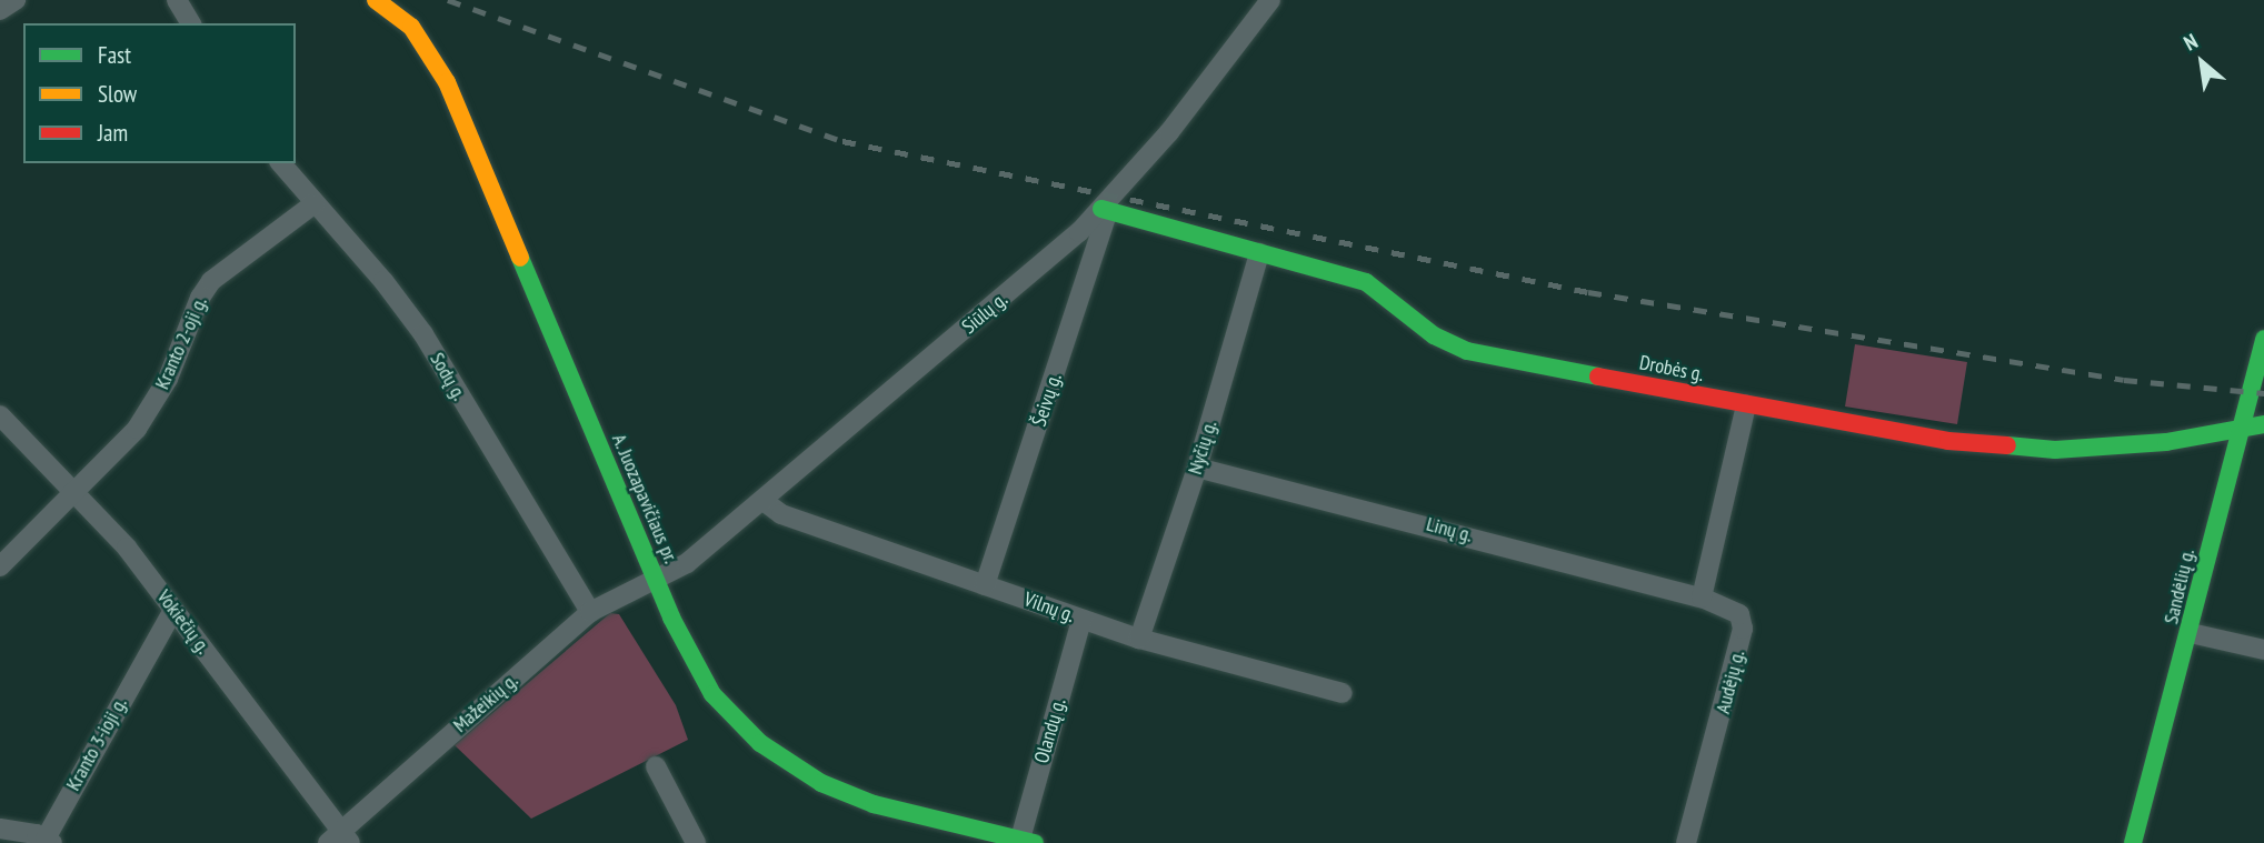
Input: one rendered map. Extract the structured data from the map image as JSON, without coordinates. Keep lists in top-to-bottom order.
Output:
{
  "streets": {
    "street": [
      "Siūlų g.",
      "Kranto 2-oji g.",
      "Drobės g.",
      "Sodų g.",
      "Šeivų g.",
      "Nyčių g.",
      "A. Juozapavičiaus pr.",
      "Linų g.",
      "Sandėlių g.",
      "Vilnų g.",
      "Vokiečių g.",
      "Audėjų g.",
      "Mažeikių g.",
      "Olandų g.",
      "Kranto 3-ioji g."
    ]
  },
  "crossings": [
    ["Siūlų g.", "Drobės g."],
    ["Siūlų g.", "Šeivų g."],
    ["Siūlų g.", "A. Juozapavičiaus pr."],
    ["Siūlų g.", "Vilnų g."],
    ["Siūlų g.", "Mažeikių g."],
    ["Kranto 2-oji g.", "Sodų g."],
    ["Kranto 2-oji g.", "Vokiečių g."],
    ["Drobės g.", "Šeivų g."],
    ["Drobės g.", "Nyčių g."],
    ["Drobės g.", "Sandėlių g."],
    ["Sodų g.", "Mažeikių g."],
    ["Šeivų g.", "Vilnų g."],
    ["Nyčių g.", "Linų g."],
    ["Nyčių g.", "Vilnų g."],
    ["A. Juozapavičiaus pr.", "Mažeikių g."],
    ["A. Juozapavičiaus pr.", "Olandų g."],
    ["Linų g.", "Audėjų g."],
    ["Vilnų g.", "Olandų g."],
    ["Vokiečių g.", "Mažeikių g."],
    ["Vokiečių g.", "Kranto 3-ioji g."]
  ],
  "legend": ["Fast", "Slow", "Jam"],
  "north": "top left"
}
